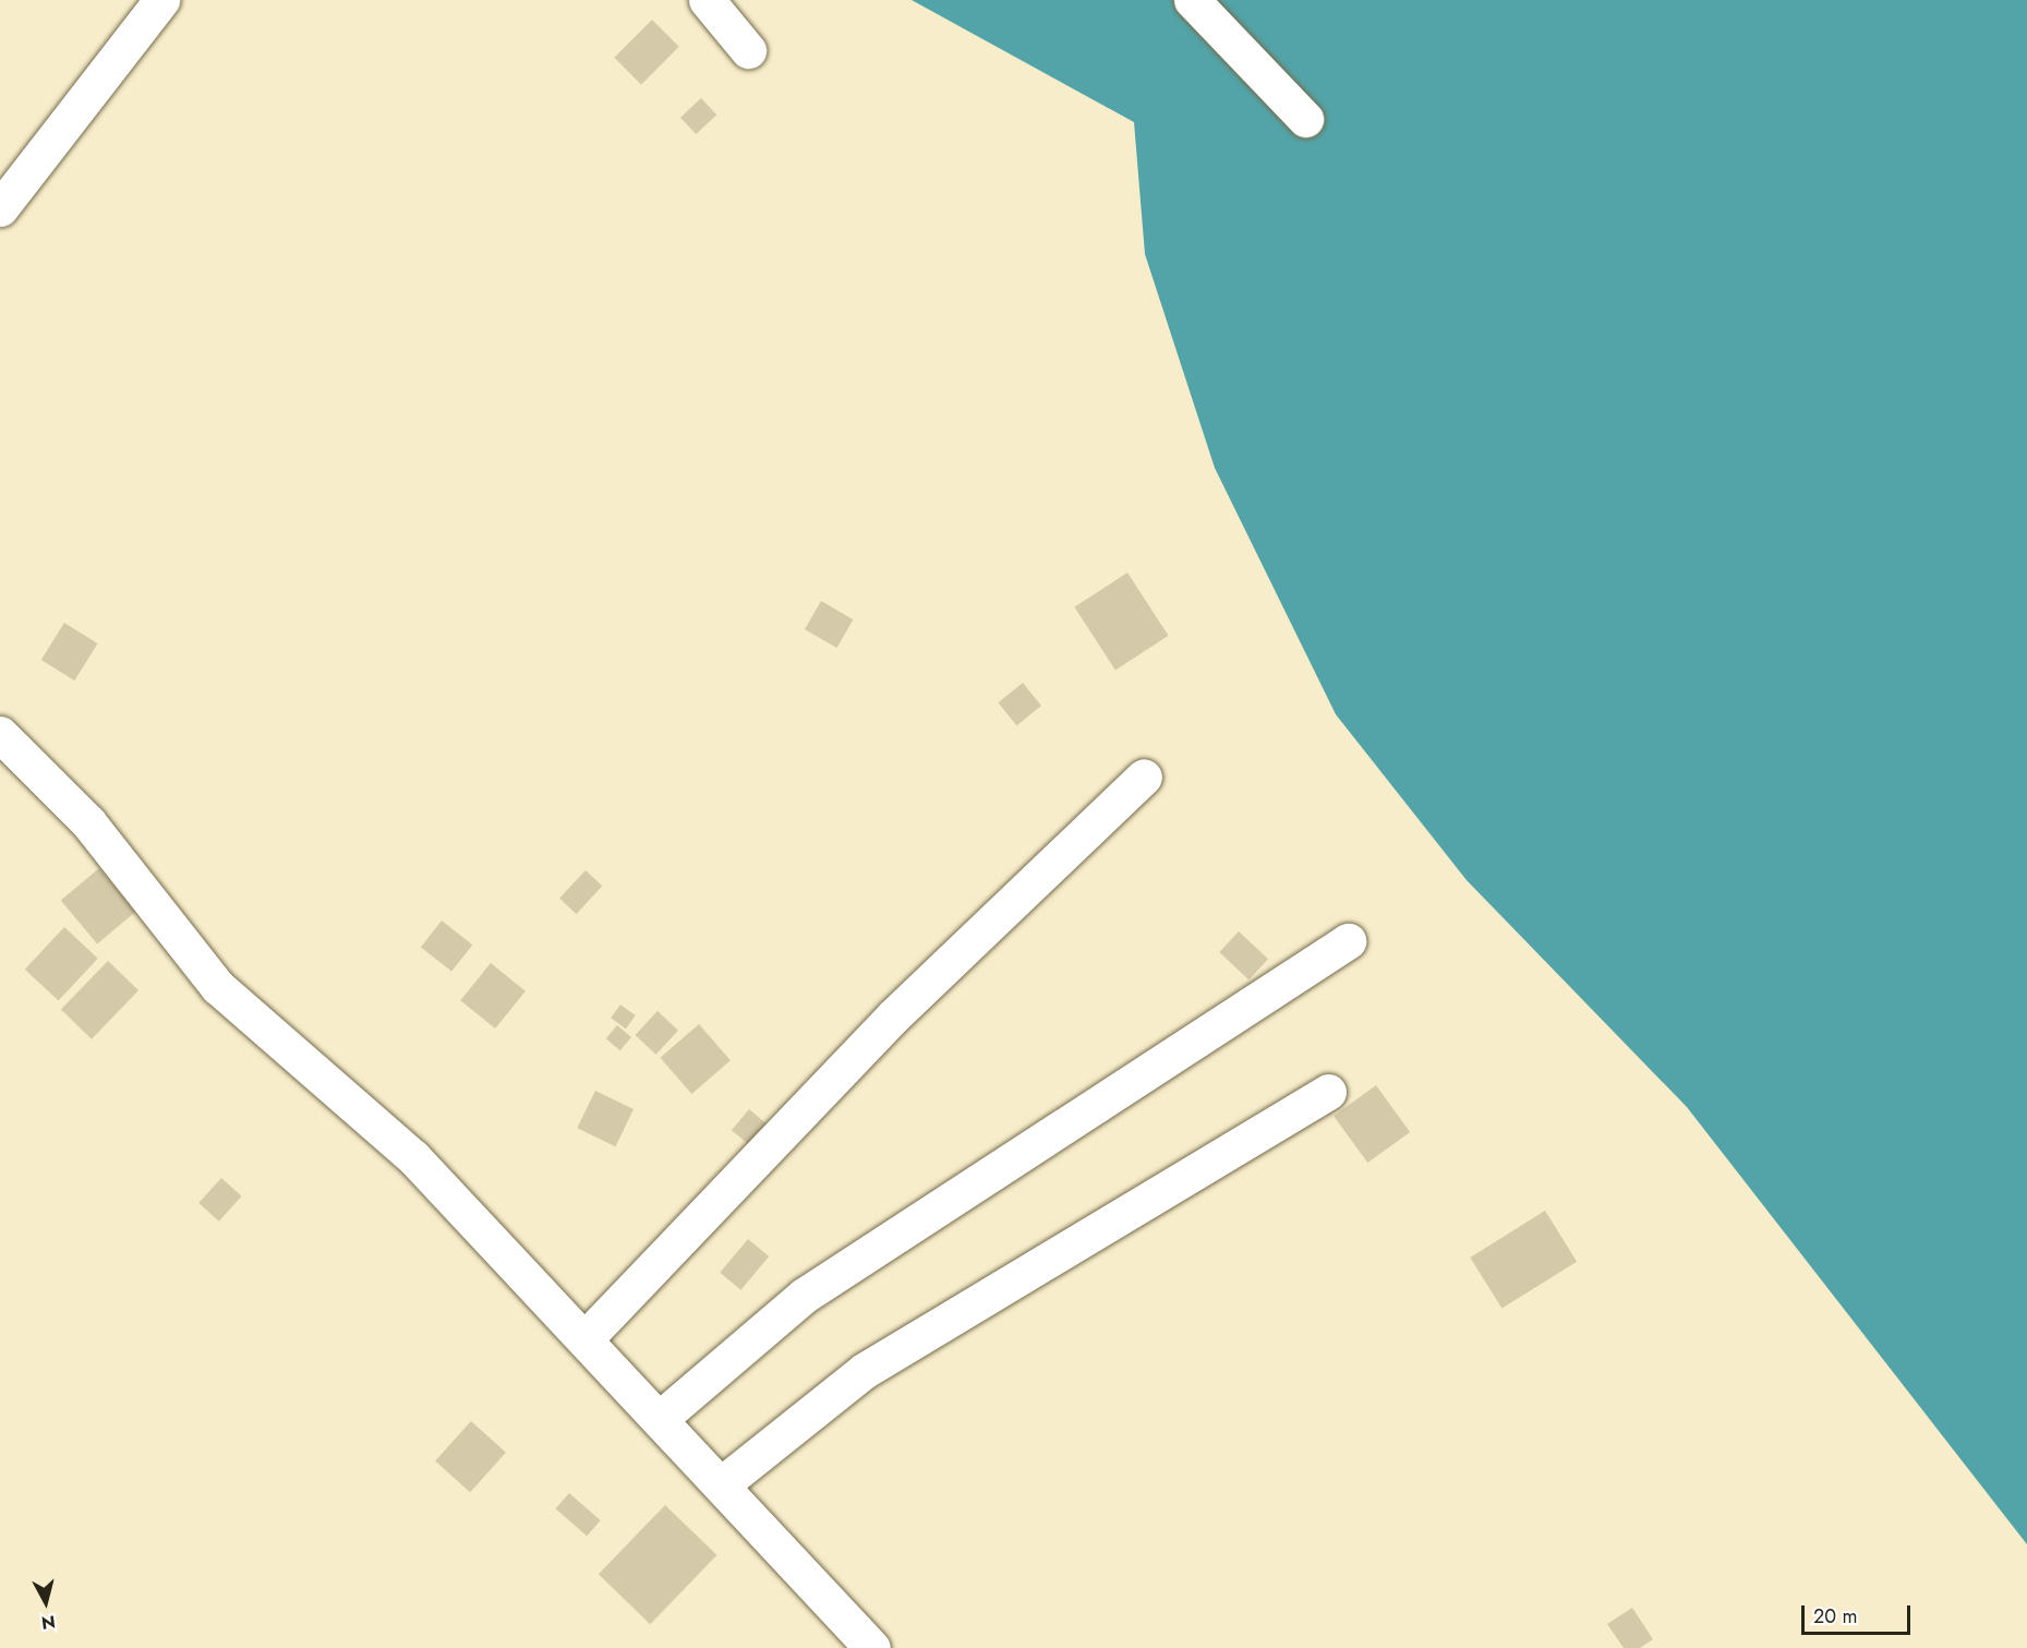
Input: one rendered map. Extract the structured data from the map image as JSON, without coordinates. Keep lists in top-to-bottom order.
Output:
{
  "scale_bar": "20 m",
  "north": "bottom"
}
